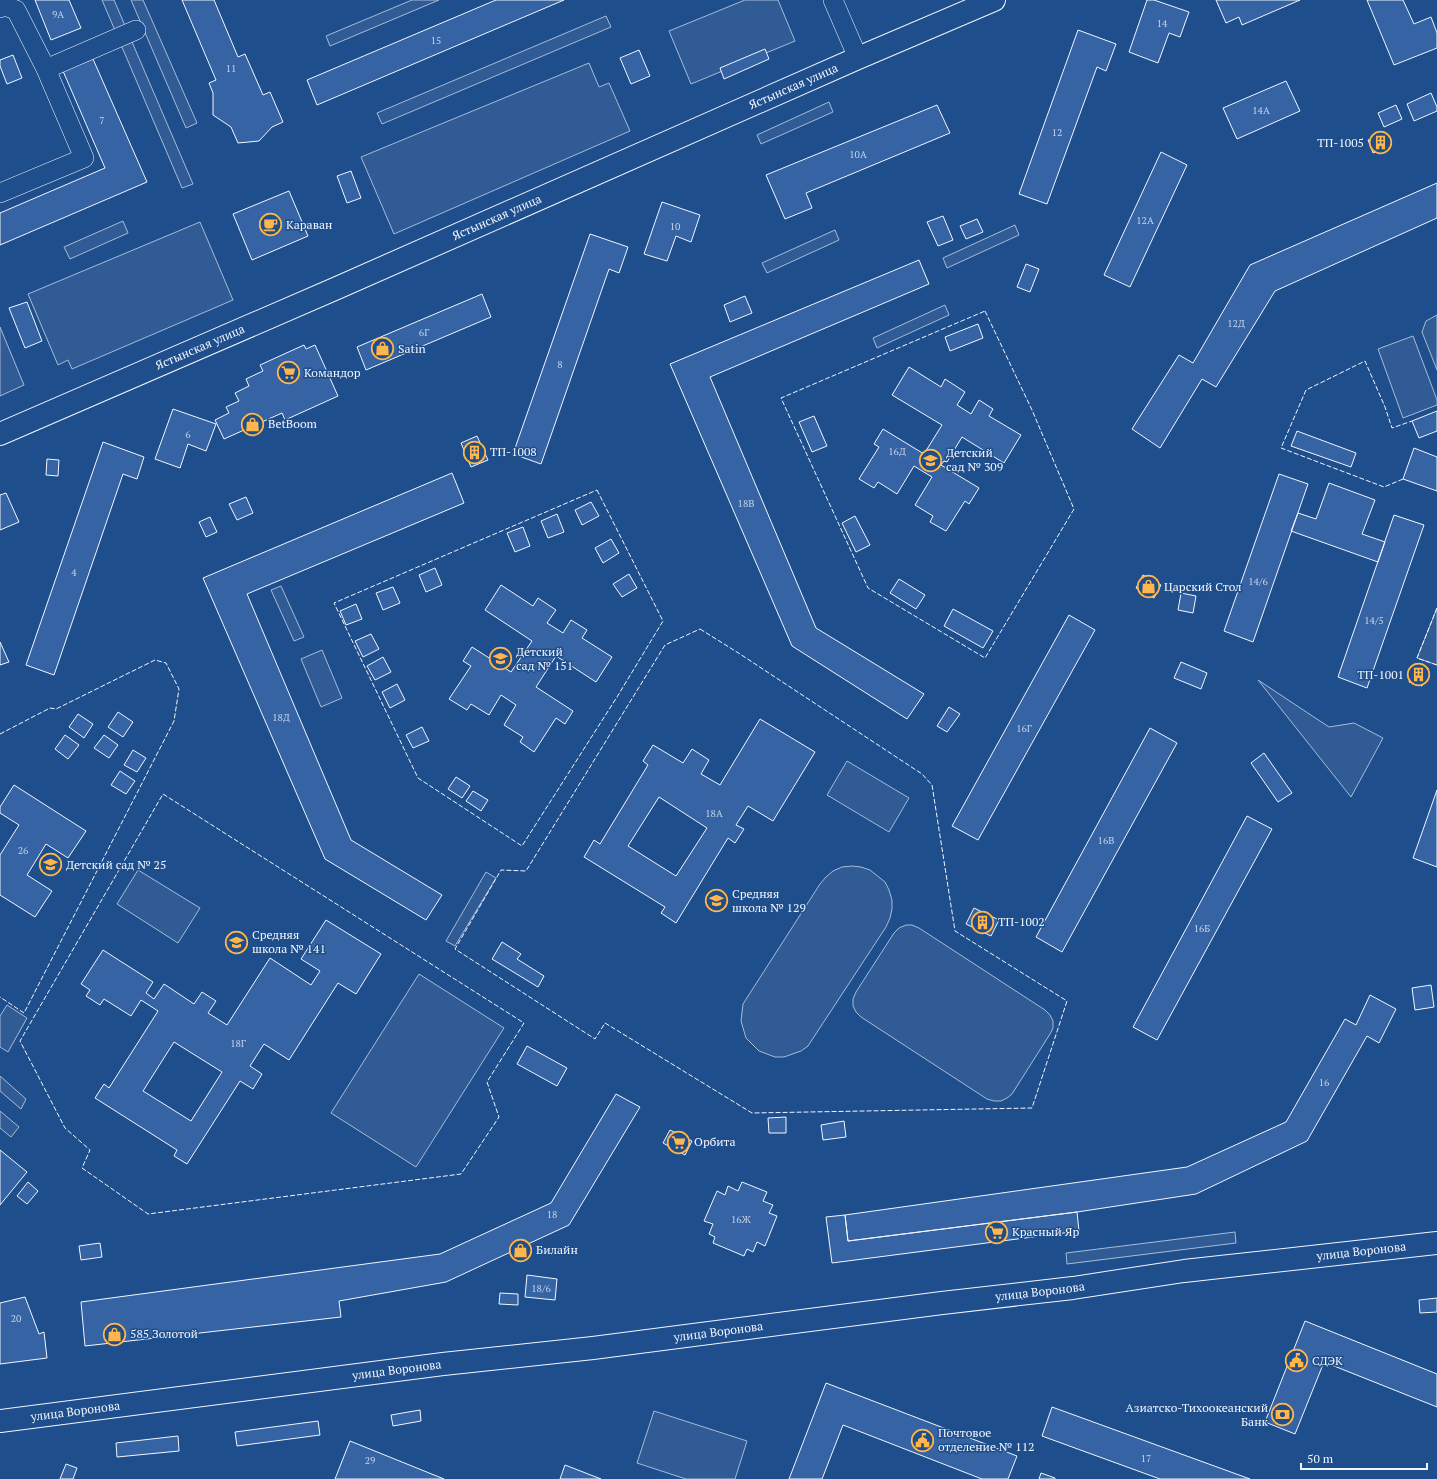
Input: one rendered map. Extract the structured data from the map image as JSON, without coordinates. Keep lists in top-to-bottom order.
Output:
{
  "streets": {
    "main road": ["Ястынская улица", "улица Воронова"]
  },
  "places": {
    "building": [
      "ТП-1005",
      "ТП-1008",
      "ТП-1001",
      "ТП-1002"
    ],
    "cafe": ["Караван"],
    "shop": [
      "Satin",
      "BetBoom",
      "Царский Стол",
      "Билайн",
      "585 Золотой"
    ],
    "supermarket": ["Командор", "Орбита", "Красный Яр"],
    "school or university": [
      "Детский сад № 309",
      "Детский сад № 151",
      "Детский сад № 25",
      "Средняя школа № 129",
      "Средняя школа № 141"
    ],
    "public building": ["СДЭК", "Почтовое отделение № 112"],
    "bank": ["Азиатско-Тихоокеанский Банк"]
  },
  "house_numbers": [
    "9А",
    "14",
    "15",
    "11",
    "14А",
    "7",
    "12",
    "10А",
    "12А",
    "10",
    "12Д",
    "6Г",
    "8",
    "6",
    "16Д",
    "18В",
    "4",
    "14/6",
    "14/5",
    "18Д",
    "16Г",
    "18А",
    "16В",
    "26",
    "16Б",
    "18Г",
    "16",
    "18",
    "16Ж",
    "18/6",
    "20",
    "17",
    "29"
  ],
  "scale_bar": "50 m"
}
